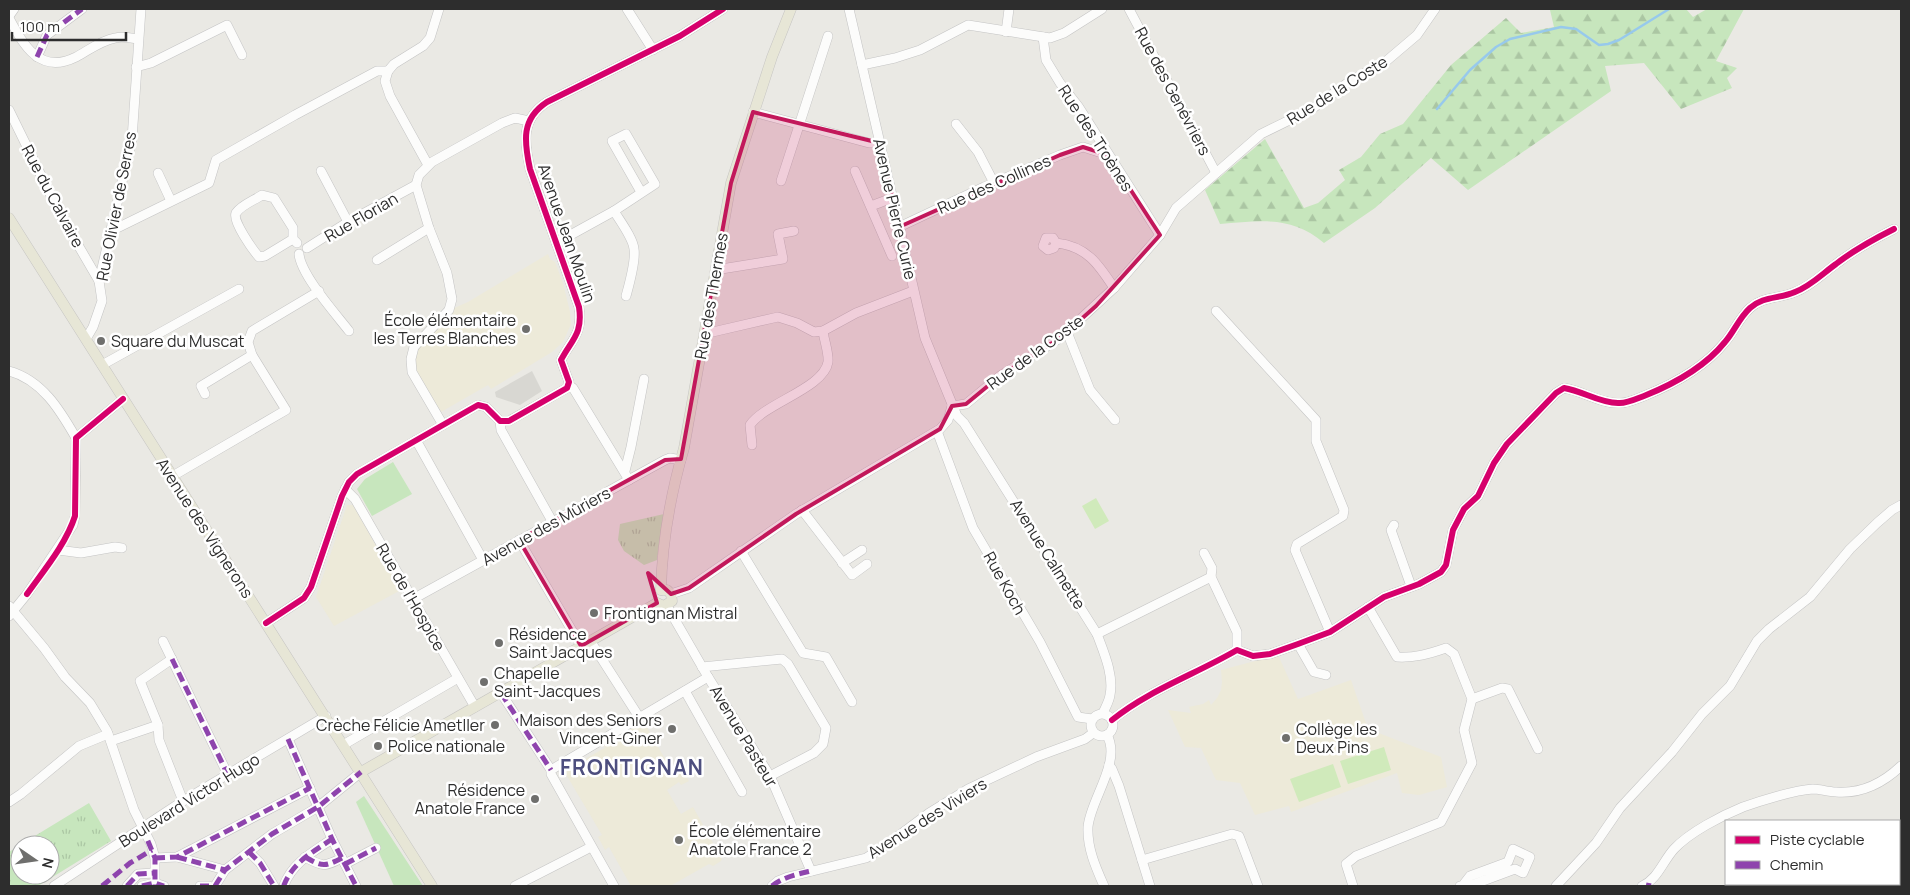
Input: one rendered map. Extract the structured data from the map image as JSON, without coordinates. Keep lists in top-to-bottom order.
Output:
{
  "streets": {
    "main road": ["Rue des Thermes", "Avenue des Vignerons"],
    "street": [
      "Rue de la Coste",
      "Rue des Genévriers",
      "Rue des Troènes",
      "Rue des Collines",
      "Rue du Calvaire",
      "Rue Olivier de Serres",
      "Avenue Pierre Curie",
      "Rue Florian",
      "Avenue Jean Moulin",
      "Avenue des Mûriers",
      "Avenue Calmette",
      "Rue Koch",
      "Rue de l'Hospice",
      "Avenue Pasteur",
      "Boulevard Victor Hugo",
      "Avenue des Viviers"
    ]
  },
  "crossings": [
    ["Rue de la Coste", "Rue des Genévriers"],
    ["Rue de la Coste", "Rue des Troènes"],
    ["Rue de la Coste", "Avenue Pierre Curie"],
    ["Rue de la Coste", "Avenue Calmette"],
    ["Rue des Collines", "Avenue Pierre Curie"],
    ["Rue du Calvaire", "Rue Olivier de Serres"],
    ["Rue Olivier de Serres", "Avenue des Vignerons"],
    ["Avenue Pierre Curie", "Avenue Calmette"],
    ["Rue des Thermes", "Avenue des Mûriers"],
    ["Avenue des Mûriers", "Rue de l'Hospice"],
    ["Avenue des Vignerons", "Boulevard Victor Hugo"],
    ["Avenue Calmette", "Rue Koch"],
    ["Avenue Calmette", "Avenue des Viviers"],
    ["Rue Koch", "Avenue des Viviers"],
    ["Avenue Pasteur", "Avenue des Viviers"]
  ],
  "districts": ["FRONTIGNAN"],
  "places": [
    "École élémentaire les Terres Blanches",
    "Square du Muscat",
    "Frontignan Mistral",
    "Résidence Saint Jacques",
    "Chapelle Saint-Jacques",
    "Crèche Félicie Ametller",
    "Maison des Seniors Vincent-Giner",
    "Collège les Deux Pins",
    "Police nationale",
    "Résidence Anatole France",
    "École élémentaire Anatole France 2"
  ],
  "legend": ["Piste cyclable", "Chemin"],
  "scale_bar": "100 m",
  "north": "right"
}
